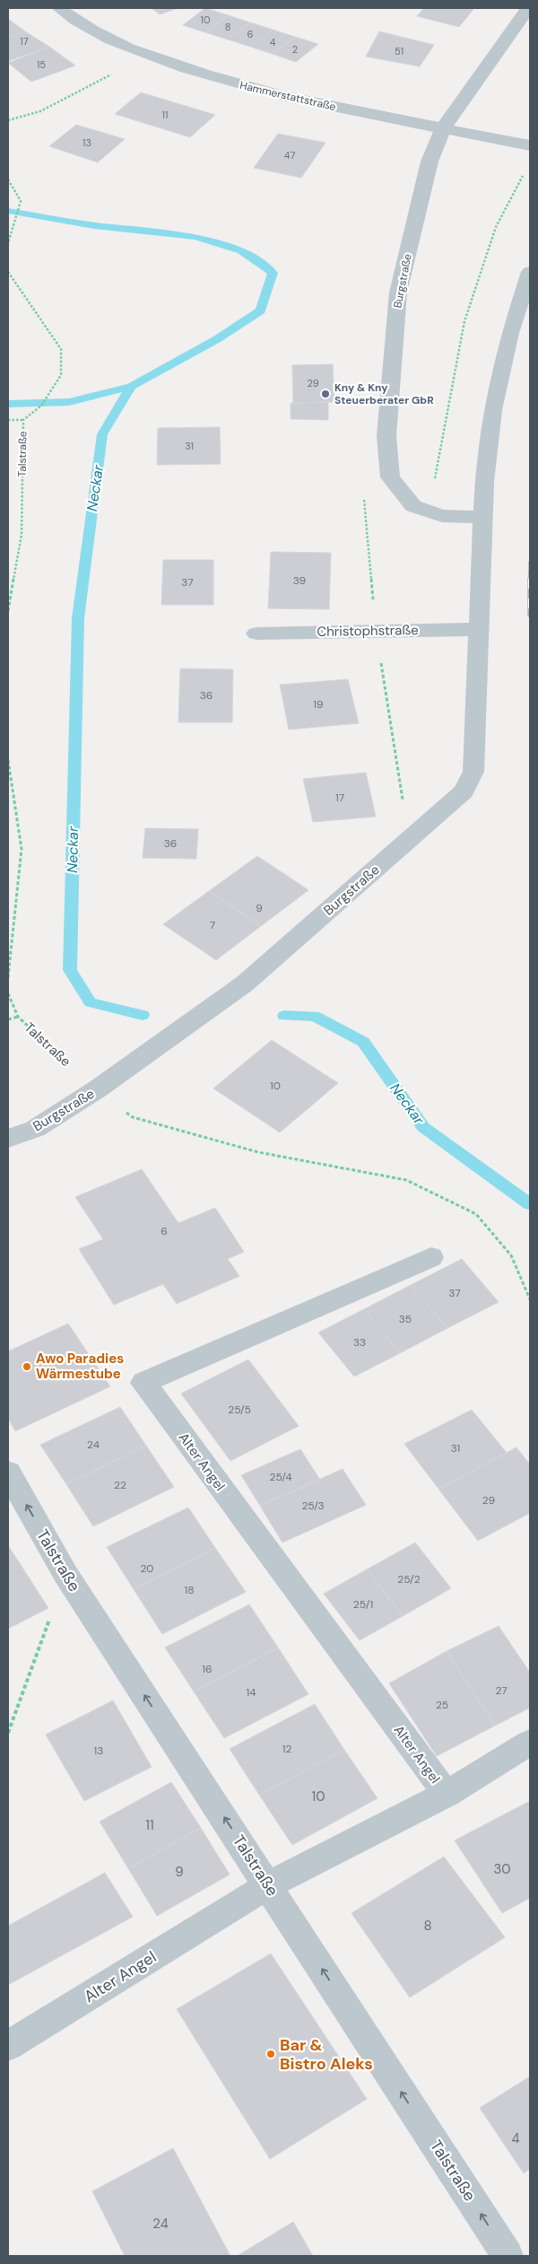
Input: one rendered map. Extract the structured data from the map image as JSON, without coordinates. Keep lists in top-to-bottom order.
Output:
{
  "streets": {
    "street": [
      "Hammerstattstraße",
      "Burgstraße",
      "Talstraße",
      "Christophstraße",
      "Alter Angel"
    ]
  },
  "crossings": [
    ["Hammerstattstraße", "Burgstraße"],
    ["Burgstraße", "Talstraße"],
    ["Burgstraße", "Christophstraße"],
    ["Talstraße", "Alter Angel"]
  ],
  "one_way": ["Talstraße"],
  "water": ["Neckar"],
  "places": ["Kny & Kny Steuerberater GbR", "Awo Paradies Wärmestube", "Bar & Bistro Aleks"],
  "house_numbers": [
    "10",
    "8",
    "6",
    "17",
    "4",
    "2",
    "51",
    "15",
    "11",
    "13",
    "47",
    "29",
    "31",
    "39",
    "37",
    "36",
    "19",
    "17",
    "36",
    "9",
    "7",
    "10",
    "6",
    "37",
    "35",
    "33",
    "25/5",
    "24",
    "31",
    "25/4",
    "22",
    "29",
    "25/3",
    "20",
    "25/2",
    "18",
    "25/1",
    "16",
    "27",
    "14",
    "25",
    "12",
    "13",
    "10",
    "11",
    "30",
    "9",
    "8",
    "4",
    "24"
  ]
}
